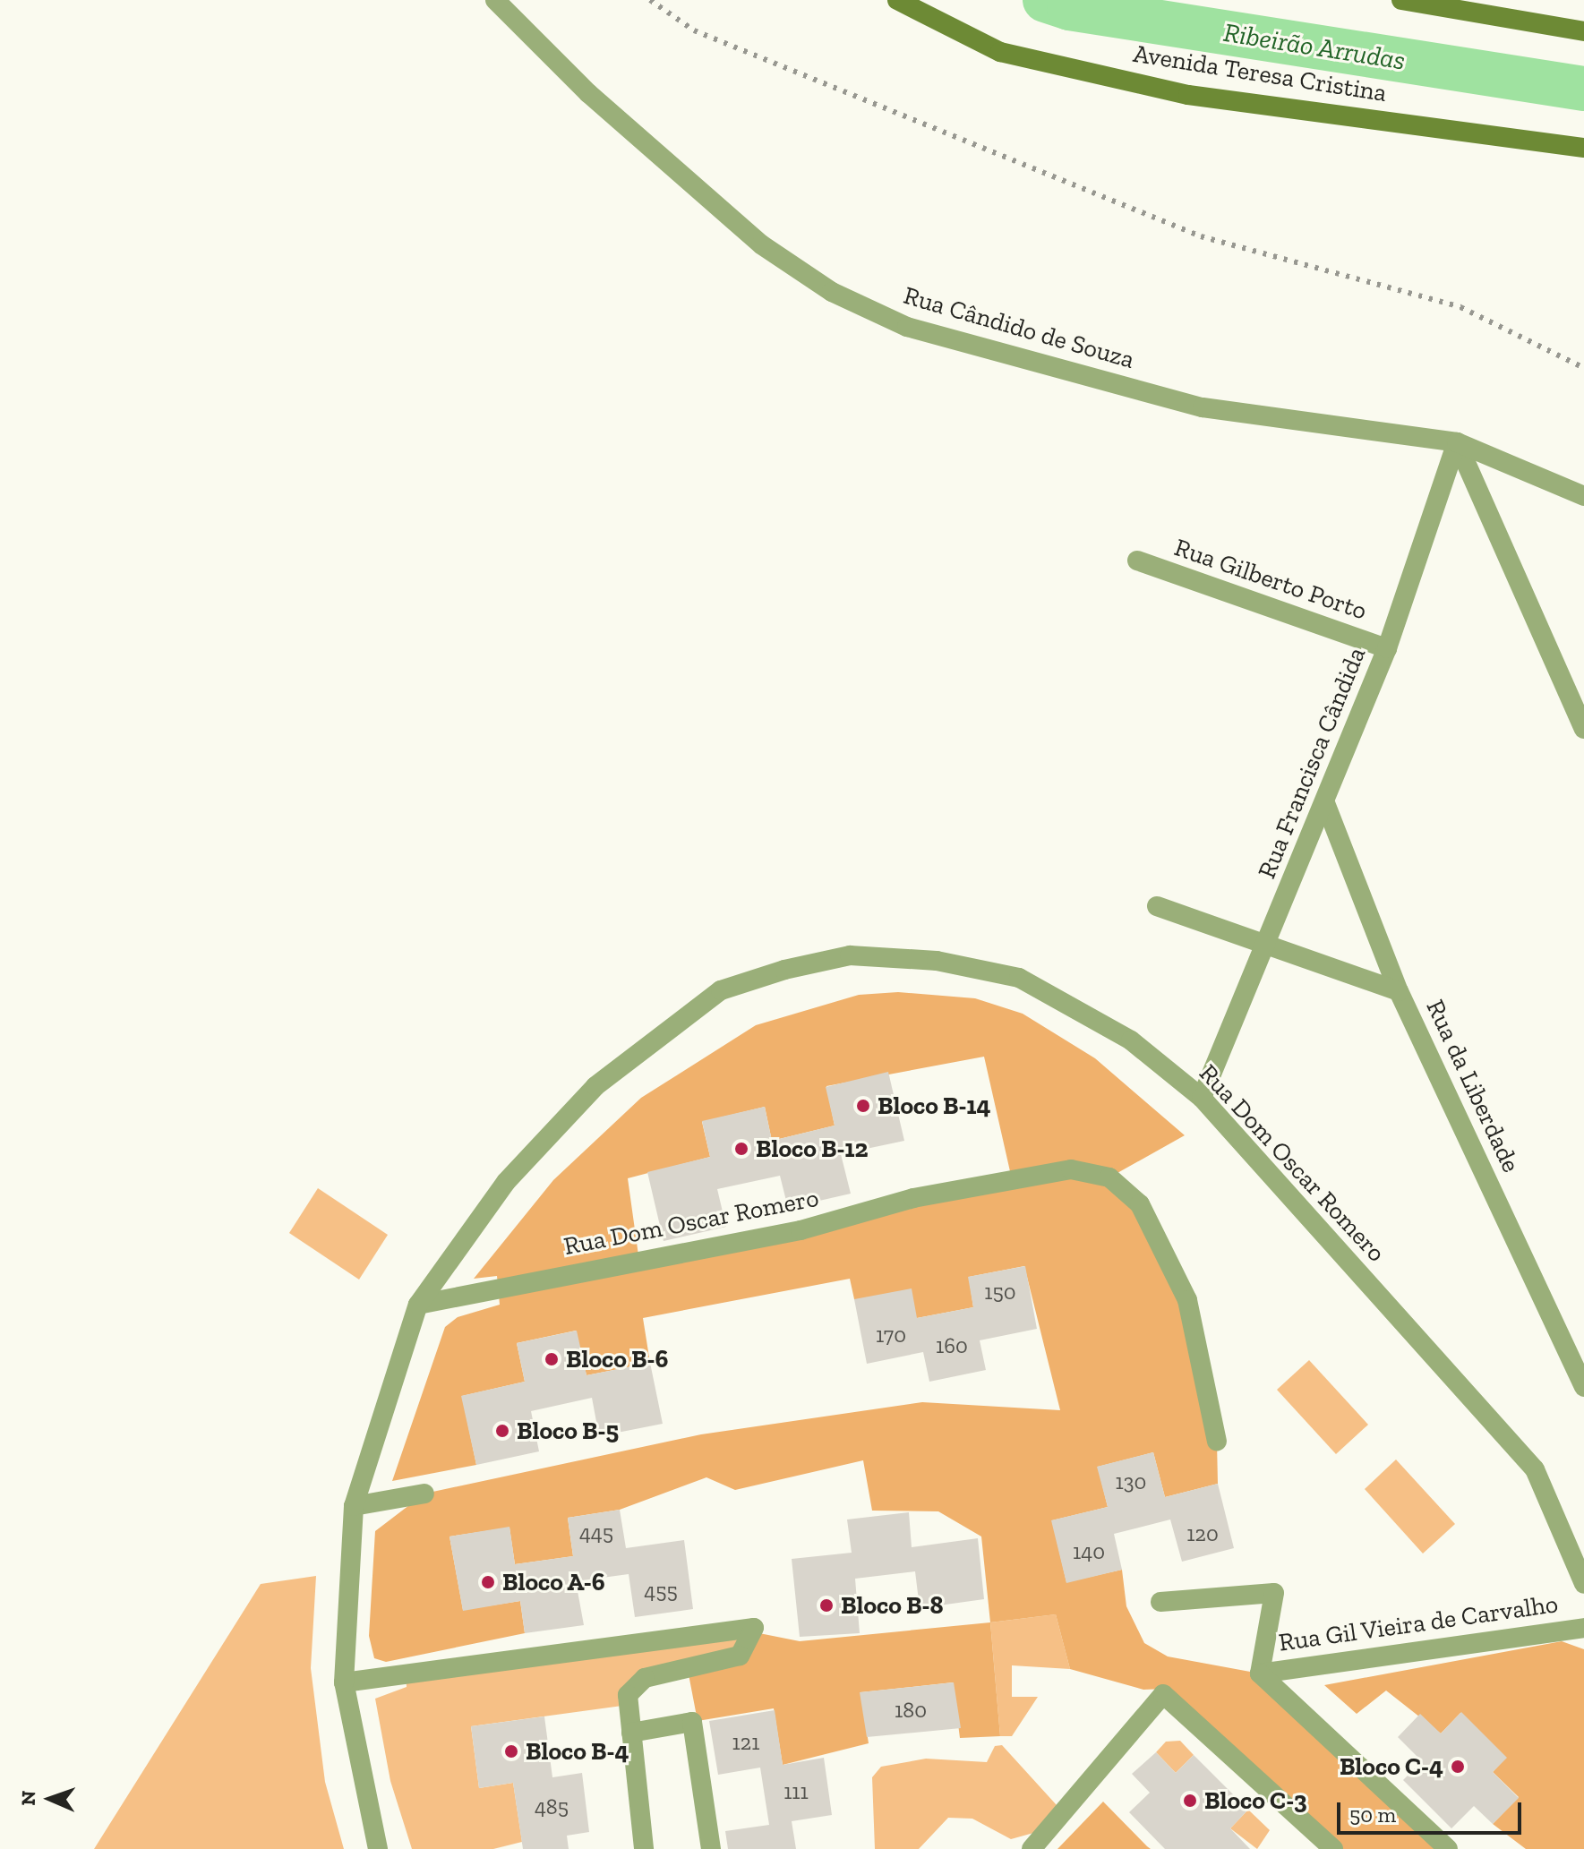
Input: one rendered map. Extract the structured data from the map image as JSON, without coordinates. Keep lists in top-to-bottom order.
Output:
{
  "streets": {
    "main road": ["Avenida Teresa Cristina"],
    "street": [
      "Rua Cândido de Souza",
      "Rua Gilberto Porto",
      "Rua Francisca Cândida",
      "Rua da Liberdade",
      "Rua Dom Oscar Romero",
      "Rua Gil Vieira de Carvalho"
    ]
  },
  "crossings": [
    ["Rua Cândido de Souza", "Rua Francisca Cândida"],
    ["Rua Gilberto Porto", "Rua Francisca Cândida"],
    ["Rua Francisca Cândida", "Rua da Liberdade"],
    ["Rua Francisca Cândida", "Rua Dom Oscar Romero"]
  ],
  "water": ["Ribeirão Arrudas"],
  "places": [
    "Bloco B-14",
    "Bloco B-12",
    "Bloco B-6",
    "Bloco B-5",
    "Bloco A-6",
    "Bloco B-8",
    "Bloco B-4",
    "Bloco C-4",
    "Bloco C-3"
  ],
  "house_numbers": [
    "150",
    "170",
    "160",
    "130",
    "445",
    "120",
    "140",
    "455",
    "180",
    "121",
    "111",
    "485"
  ],
  "scale_bar": "50 m",
  "north": "left"
}
